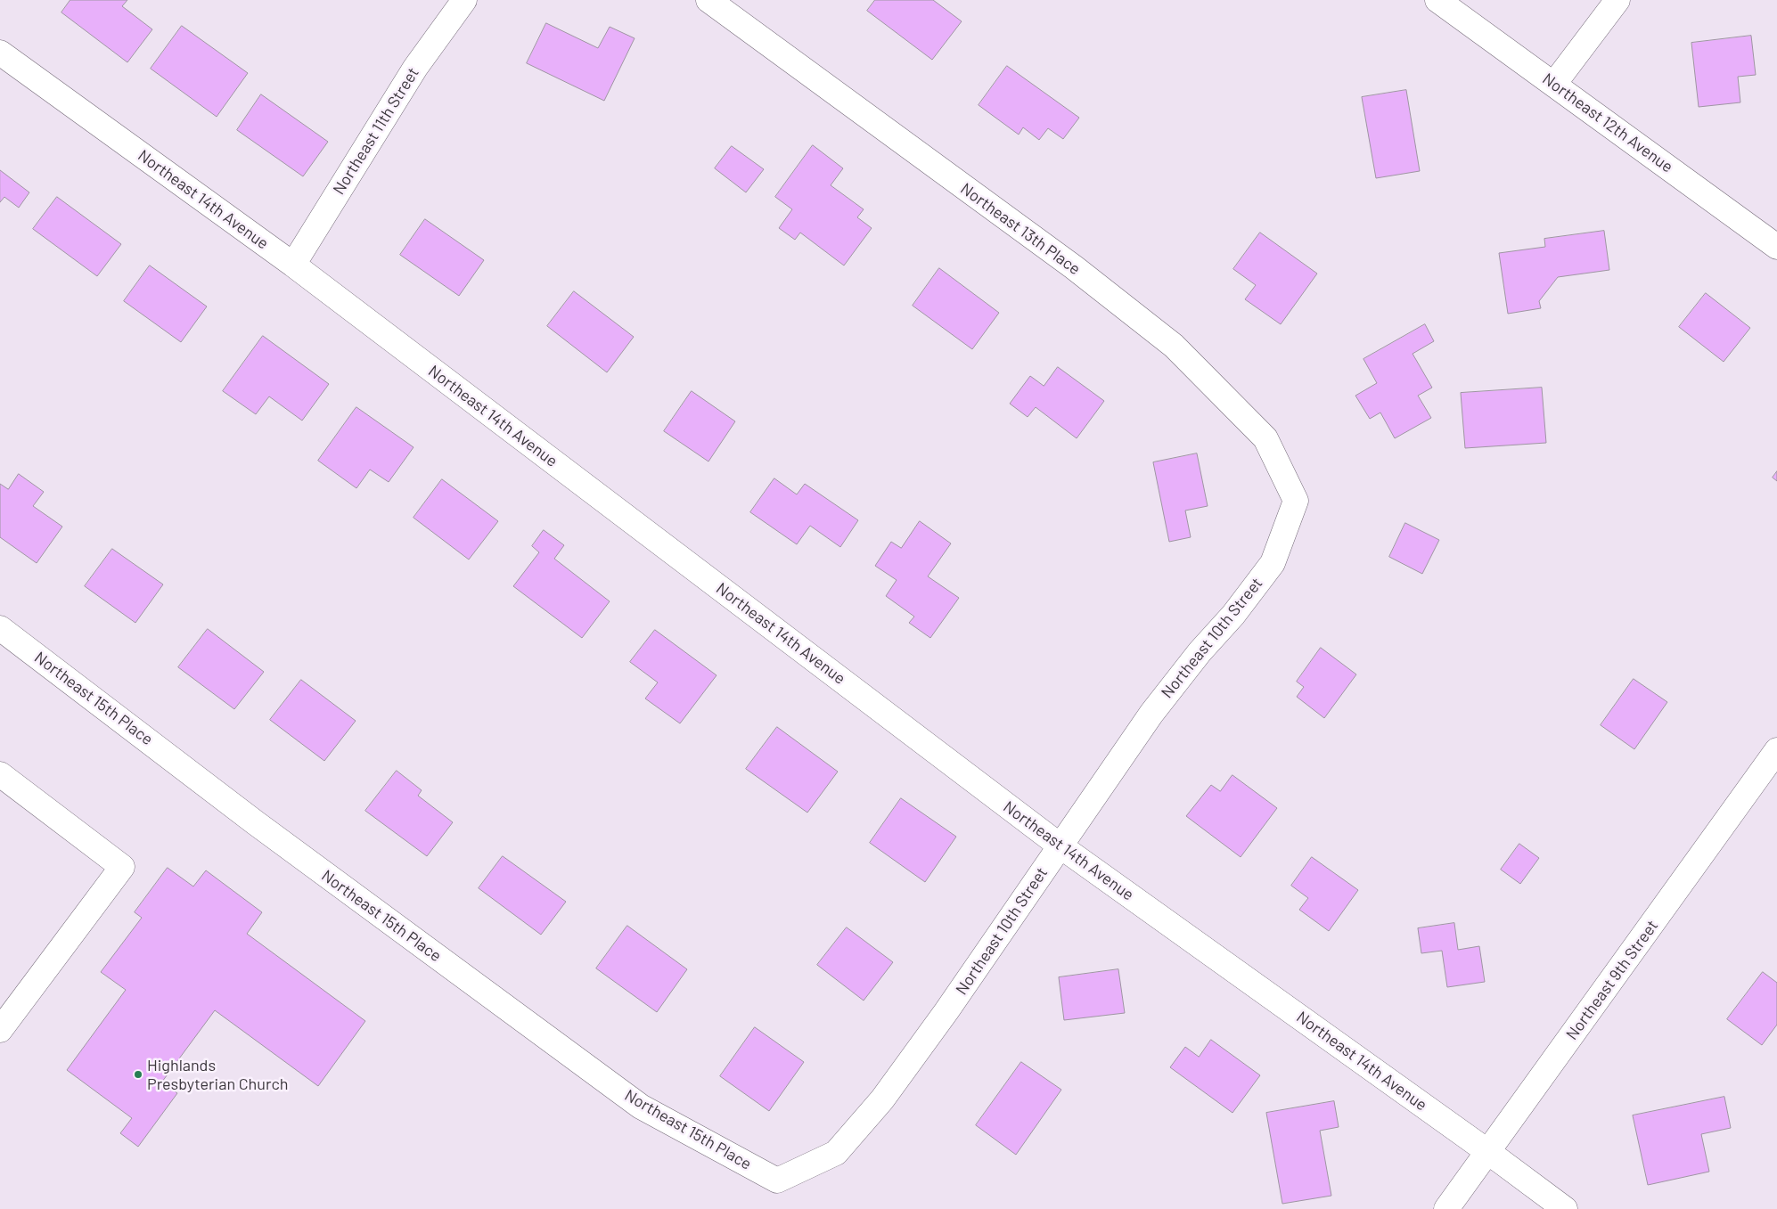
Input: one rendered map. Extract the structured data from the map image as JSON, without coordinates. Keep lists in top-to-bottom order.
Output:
{
  "streets": {
    "street": [
      "Northeast 12th Avenue",
      "Northeast 11th Street",
      "Northeast 14th Avenue",
      "Northeast 13th Place",
      "Northeast 10th Street",
      "Northeast 15th Place",
      "Northeast 9th Street"
    ]
  },
  "crossings": [
    ["Northeast 11th Street", "Northeast 14th Avenue"],
    ["Northeast 14th Avenue", "Northeast 10th Street"],
    ["Northeast 14th Avenue", "Northeast 9th Street"],
    ["Northeast 13th Place", "Northeast 10th Street"],
    ["Northeast 10th Street", "Northeast 15th Place"]
  ],
  "places": ["Highlands Presbyterian Church"]
}
